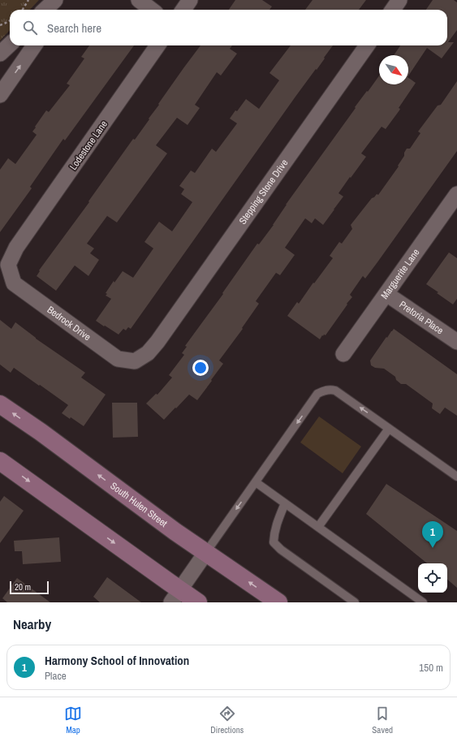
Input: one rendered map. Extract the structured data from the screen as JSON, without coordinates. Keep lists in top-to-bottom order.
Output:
{
  "streets": {
    "main road": ["South Hulen Street"],
    "street": [
      "Lodestone Lane",
      "Stepping Stone Drive",
      "Marguerite Lane",
      "Pretoria Place",
      "Bedrock Drive"
    ]
  },
  "crossings": [
    ["Lodestone Lane", "Bedrock Drive"],
    ["Stepping Stone Drive", "Bedrock Drive"],
    ["Marguerite Lane", "Pretoria Place"]
  ],
  "scale_bar": "20 m",
  "north": "bottom right",
  "page": {
    "search": "Search here",
    "pins": "1",
    "scale": "20 m",
    "heading": "Nearby",
    "list": [
      {
        "mark": "1",
        "name": "Harmony School of Innovation",
        "note": "Place",
        "value": "150 m"
      }
    ],
    "nav": ["Map", "Directions", "Saved"]
  }
}
